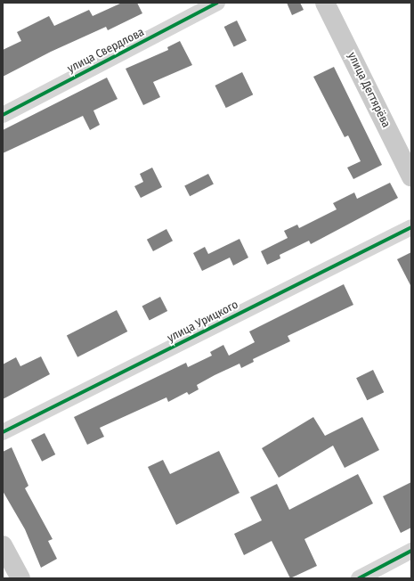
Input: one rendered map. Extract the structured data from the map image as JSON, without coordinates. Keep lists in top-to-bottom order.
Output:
{
  "streets": {
    "main road": ["улица Дегтярёва"],
    "street": ["улица Свердлова", "улица Урицкого"]
  }
}
